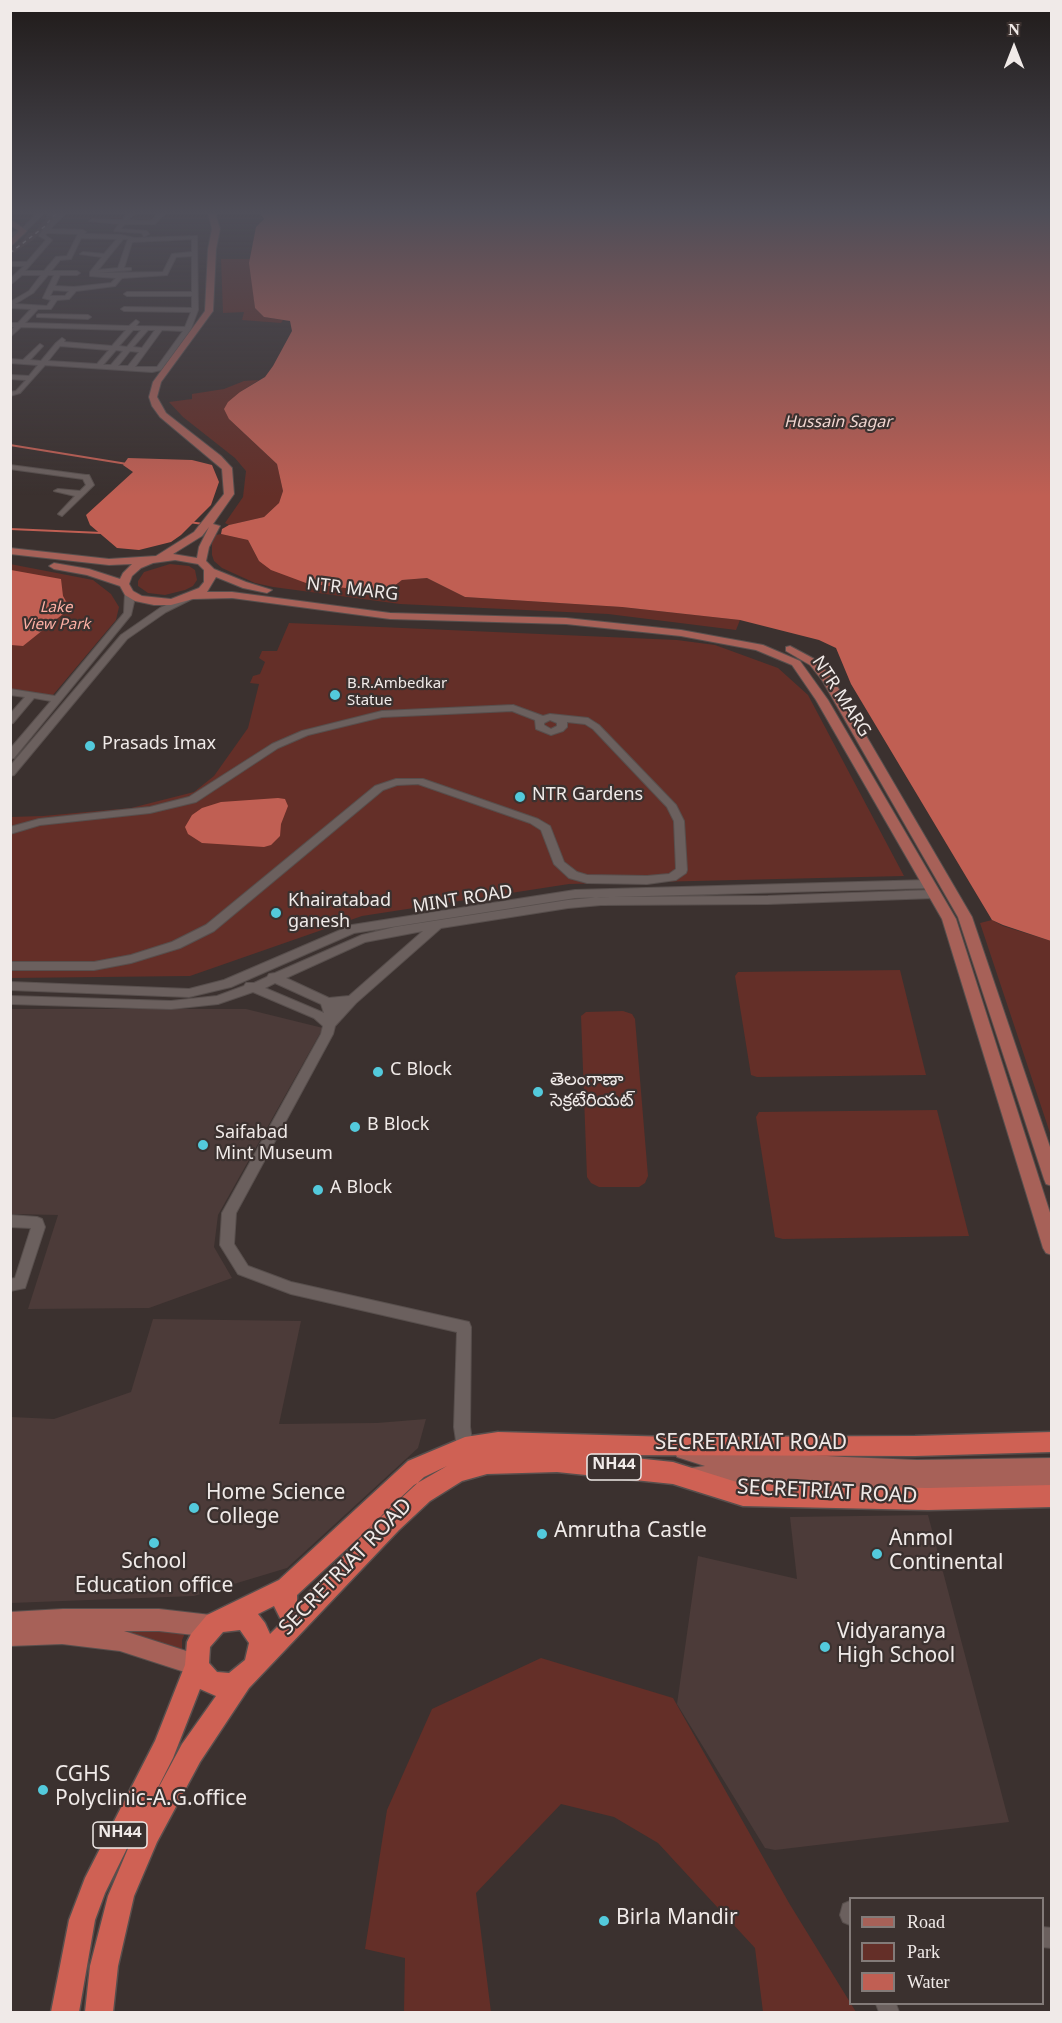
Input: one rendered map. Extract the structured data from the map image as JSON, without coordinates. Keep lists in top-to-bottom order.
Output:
{
  "streets": {
    "highway": ["SECRETARIAT ROAD", "NH44", "SECRETRIAT ROAD"],
    "main road": ["NTR MARG"],
    "street": ["MINT ROAD"]
  },
  "crossings": [
    ["NTR MARG", "MINT ROAD"],
    ["SECRETARIAT ROAD", "NH44"],
    ["NH44", "SECRETRIAT ROAD"]
  ],
  "water": ["Hussain Sagar"],
  "parks": ["Lake View Park"],
  "places": [
    "B.R.Ambedkar Statue",
    "Prasads Imax",
    "NTR Gardens",
    "Khairatabad ganesh",
    "C Block",
    "తెలంగాణా సెక్రటేరియట్",
    "B Block",
    "Saifabad Mint Museum",
    "A Block",
    "Home Science College",
    "Amrutha Castle",
    "School Education office",
    "Anmol Continental",
    "Vidyaranya High School",
    "CGHS Polyclinic-A.G.office",
    "Birla Mandir"
  ],
  "legend": ["Road", "Park", "Water"],
  "north": "top"
}
